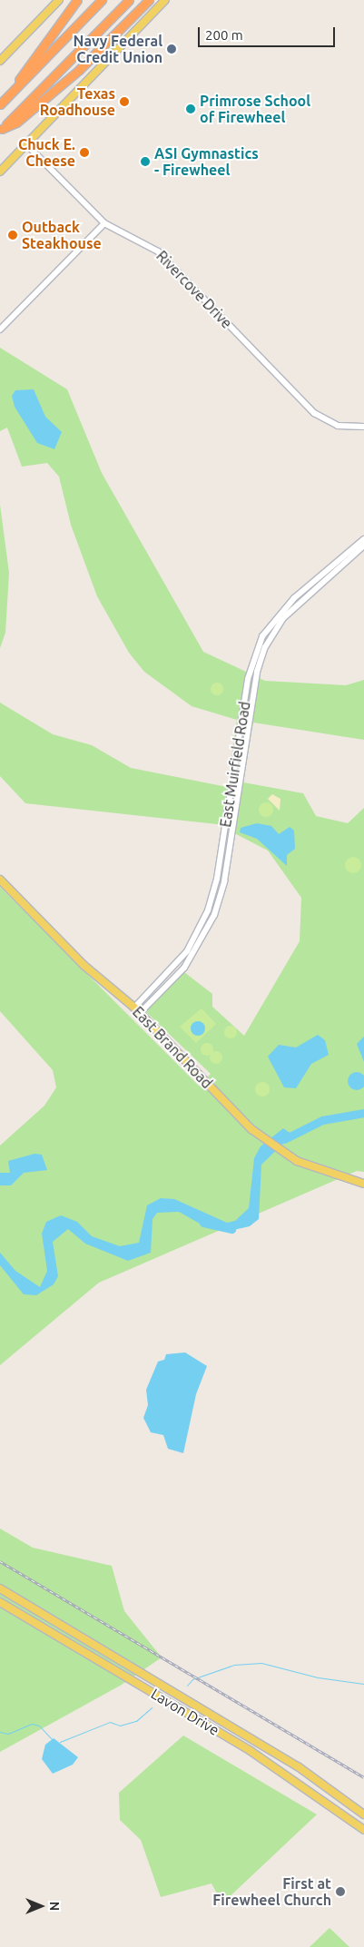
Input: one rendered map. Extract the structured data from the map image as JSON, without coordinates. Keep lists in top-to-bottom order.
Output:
{
  "streets": {
    "main road": ["East Brand Road", "Lavon Drive"],
    "street": ["Rivercove Drive", "East Muirfield Road"]
  },
  "crossings": [
    ["East Muirfield Road", "East Brand Road"]
  ],
  "places": [
    "Navy Federal Credit Union",
    "Texas Roadhouse",
    "Primrose School of Firewheel",
    "Chuck E. Cheese",
    "ASI Gymnastics - Firewheel",
    "Outback Steakhouse",
    "First at Firewheel Church"
  ],
  "scale_bar": "200 m",
  "north": "right"
}
